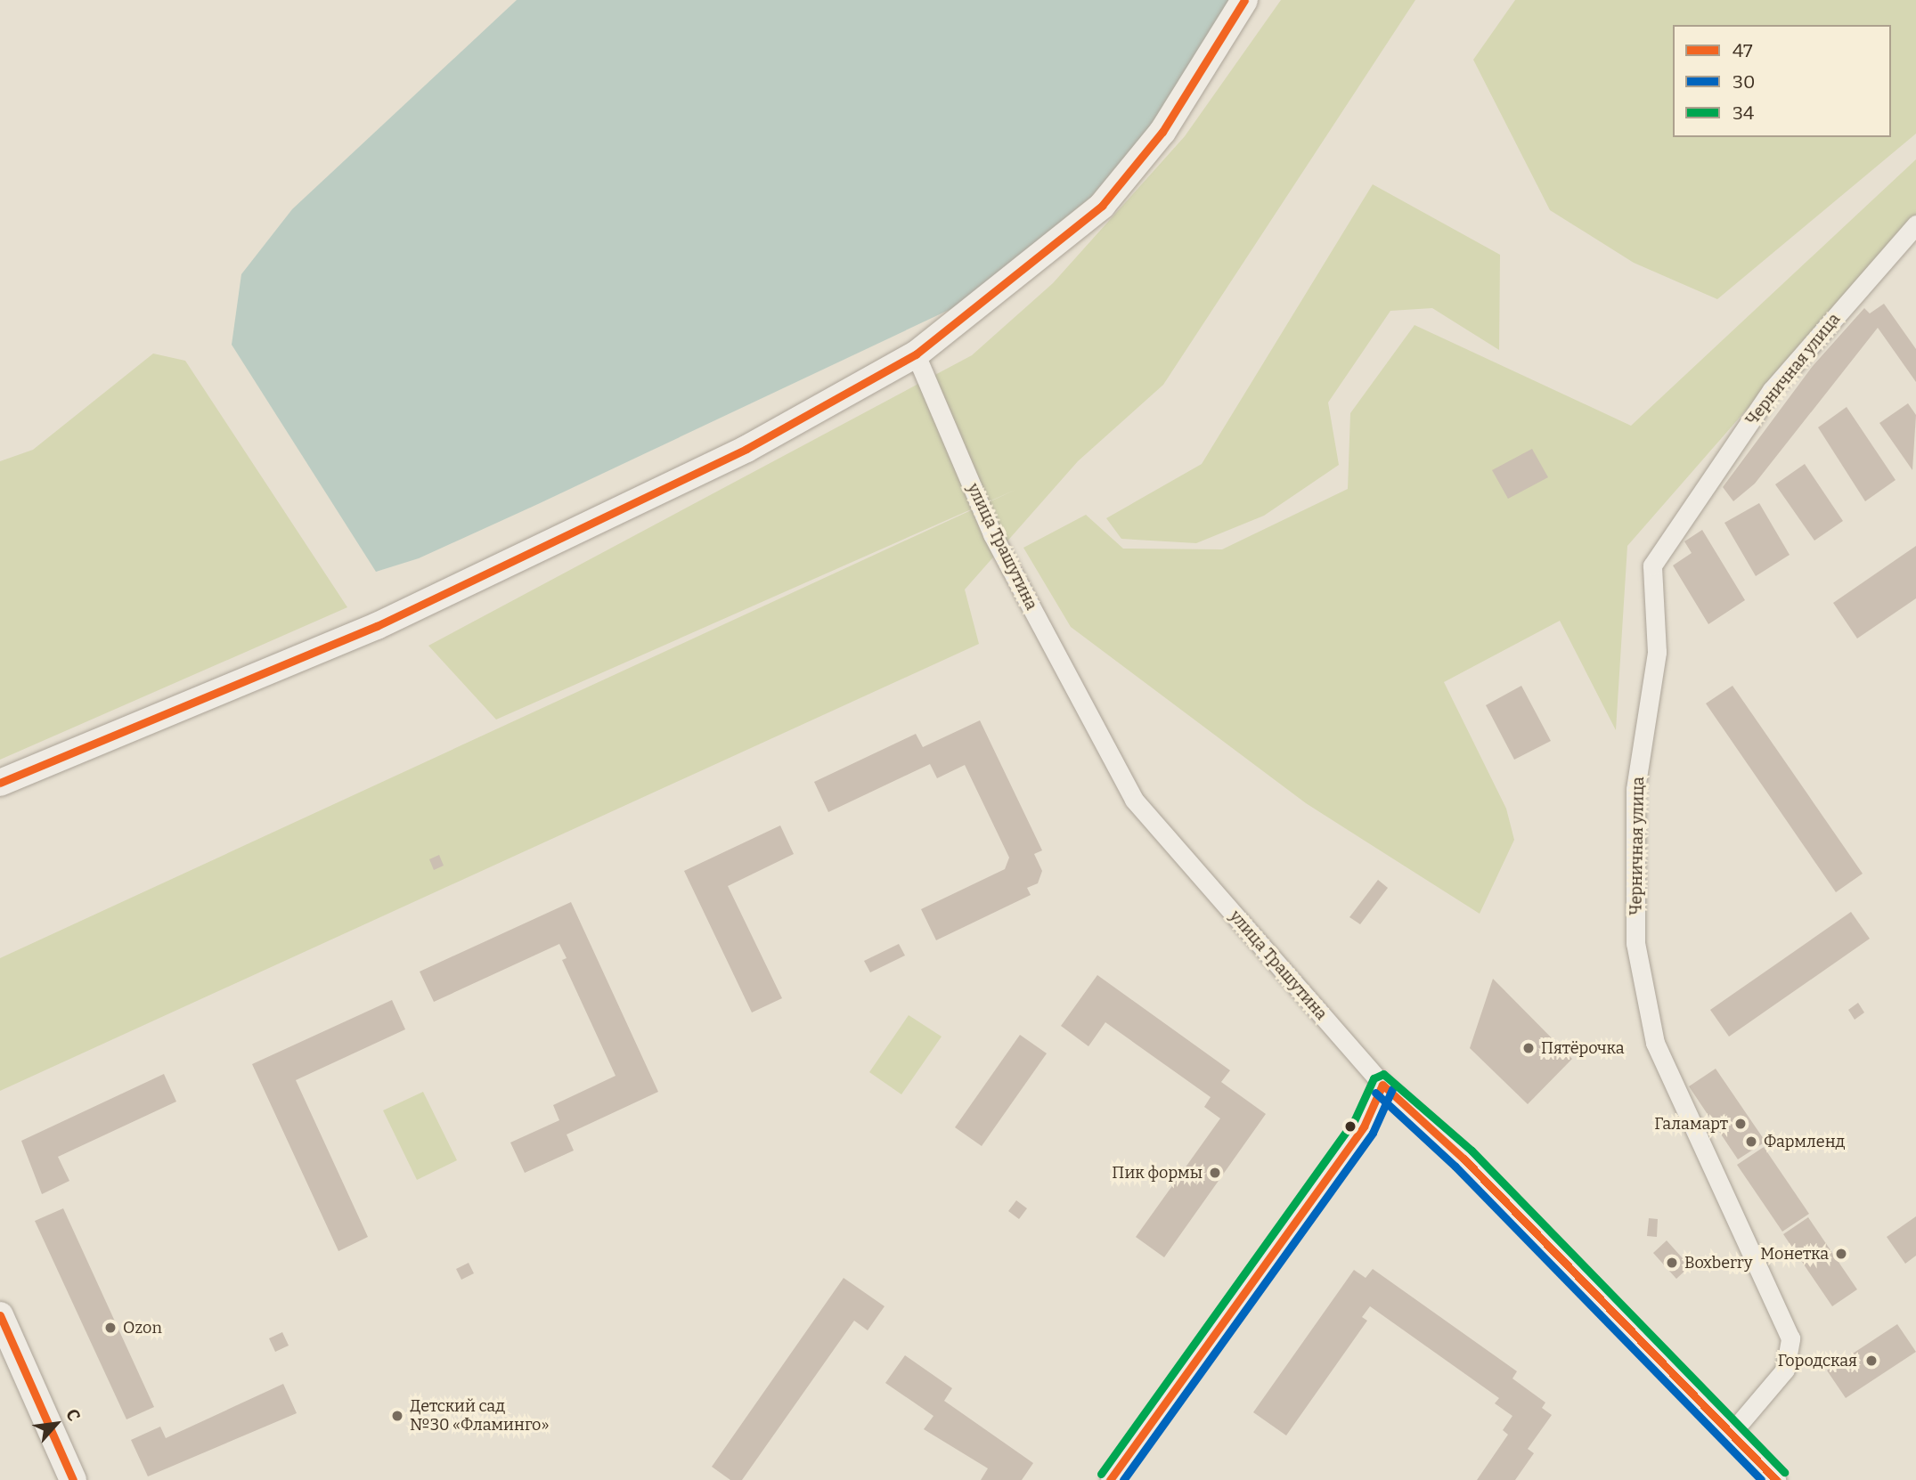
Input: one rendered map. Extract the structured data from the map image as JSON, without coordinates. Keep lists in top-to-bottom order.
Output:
{
  "streets": {
    "street": ["Черничная улица", "улица Трашутина"]
  },
  "crossings": [
    ["Черничная улица", "улица Трашутина"]
  ],
  "places": [
    "Пятёрочка",
    "Галамарт",
    "Фармленд",
    "Пик формы",
    "Монетка",
    "Boxberry",
    "Ozon",
    "Городская",
    "Детский сад №30 «Фламинго»"
  ],
  "lines": ["transit line 47", "transit line 34", "transit line 30"],
  "legend": ["47", "30", "34"],
  "north": "top right"
}
